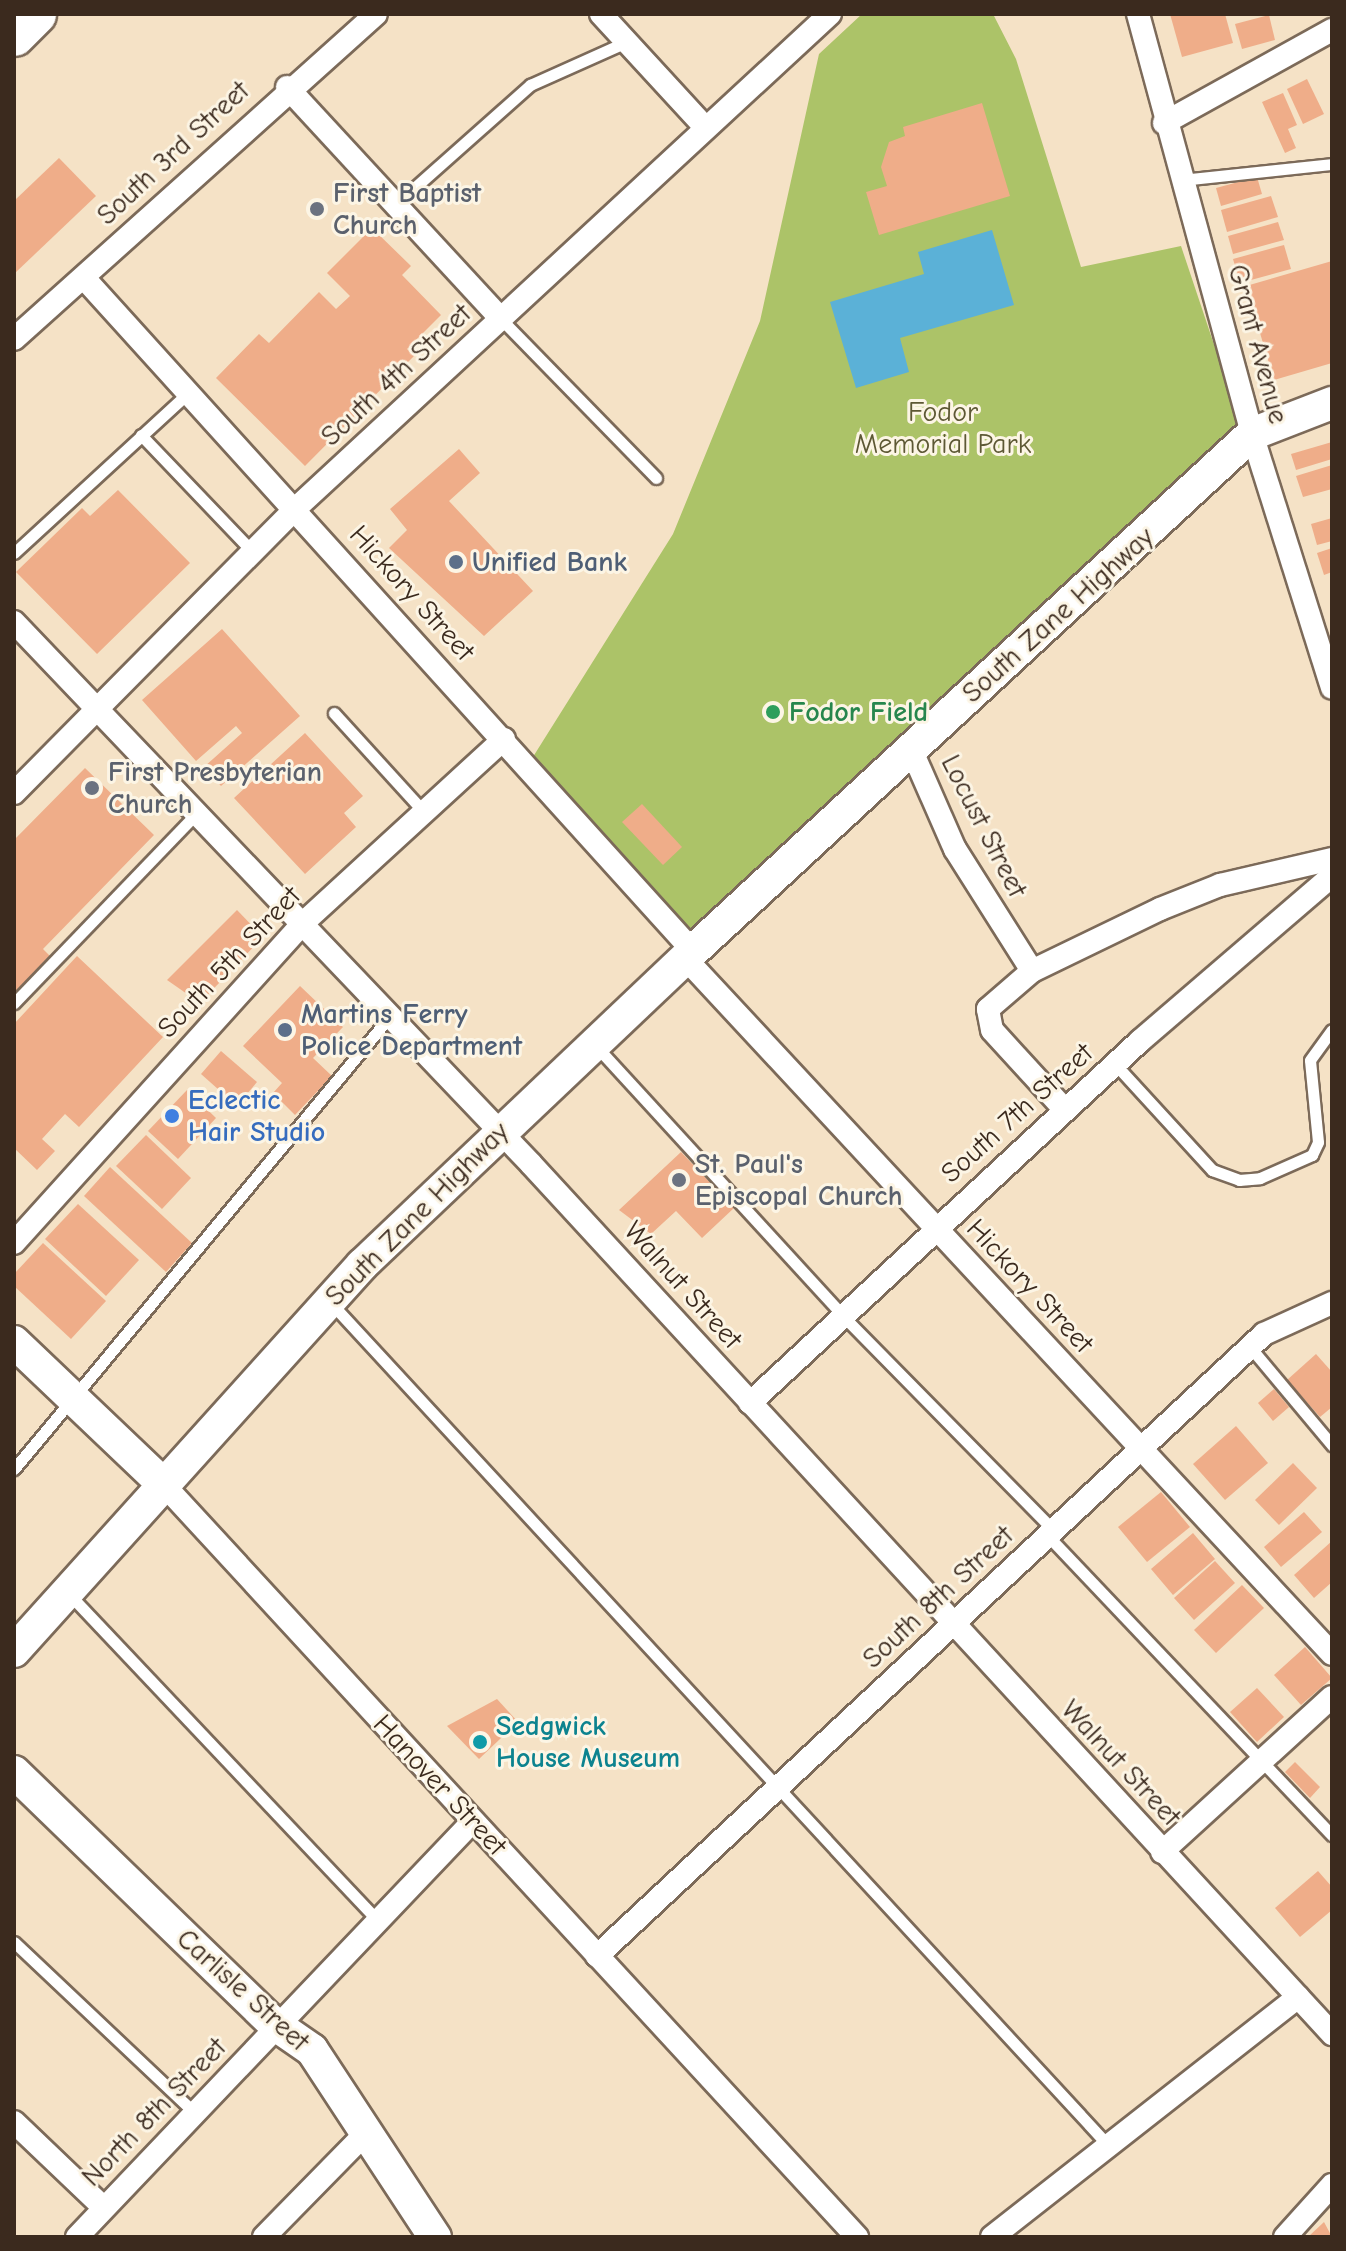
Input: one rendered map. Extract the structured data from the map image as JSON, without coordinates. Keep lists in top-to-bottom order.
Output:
{
  "streets": {
    "street": [
      "South 3rd Street",
      "Grant Avenue",
      "South 4th Street",
      "Hickory Street",
      "South Zane Highway",
      "Locust Street",
      "South 5th Street",
      "South 7th Street",
      "Walnut Street",
      "South 8th Street",
      "Hanover Street",
      "Carlisle Street",
      "North 8th Street"
    ]
  },
  "crossings": [
    ["South 3rd Street", "Hickory Street"],
    ["Grant Avenue", "South Zane Highway"],
    ["South 4th Street", "Hickory Street"],
    ["South 4th Street", "Walnut Street"],
    ["Hickory Street", "South Zane Highway"],
    ["Hickory Street", "South 5th Street"],
    ["Hickory Street", "South 7th Street"],
    ["Hickory Street", "South 8th Street"],
    ["South Zane Highway", "Locust Street"],
    ["South Zane Highway", "Walnut Street"],
    ["South Zane Highway", "Hanover Street"],
    ["South 5th Street", "Walnut Street"],
    ["South 7th Street", "Walnut Street"],
    ["Walnut Street", "South 8th Street"],
    ["South 8th Street", "Hanover Street"],
    ["Hanover Street", "North 8th Street"],
    ["Carlisle Street", "North 8th Street"]
  ],
  "parks": ["Fodor Memorial Park"],
  "places": [
    "First Baptist Church",
    "Unified Bank",
    "Fodor Field",
    "First Presbyterian Church",
    "Martins Ferry Police Department",
    "Eclectic Hair Studio",
    "St. Paul's Episcopal Church",
    "Sedgwick House Museum"
  ]
}
